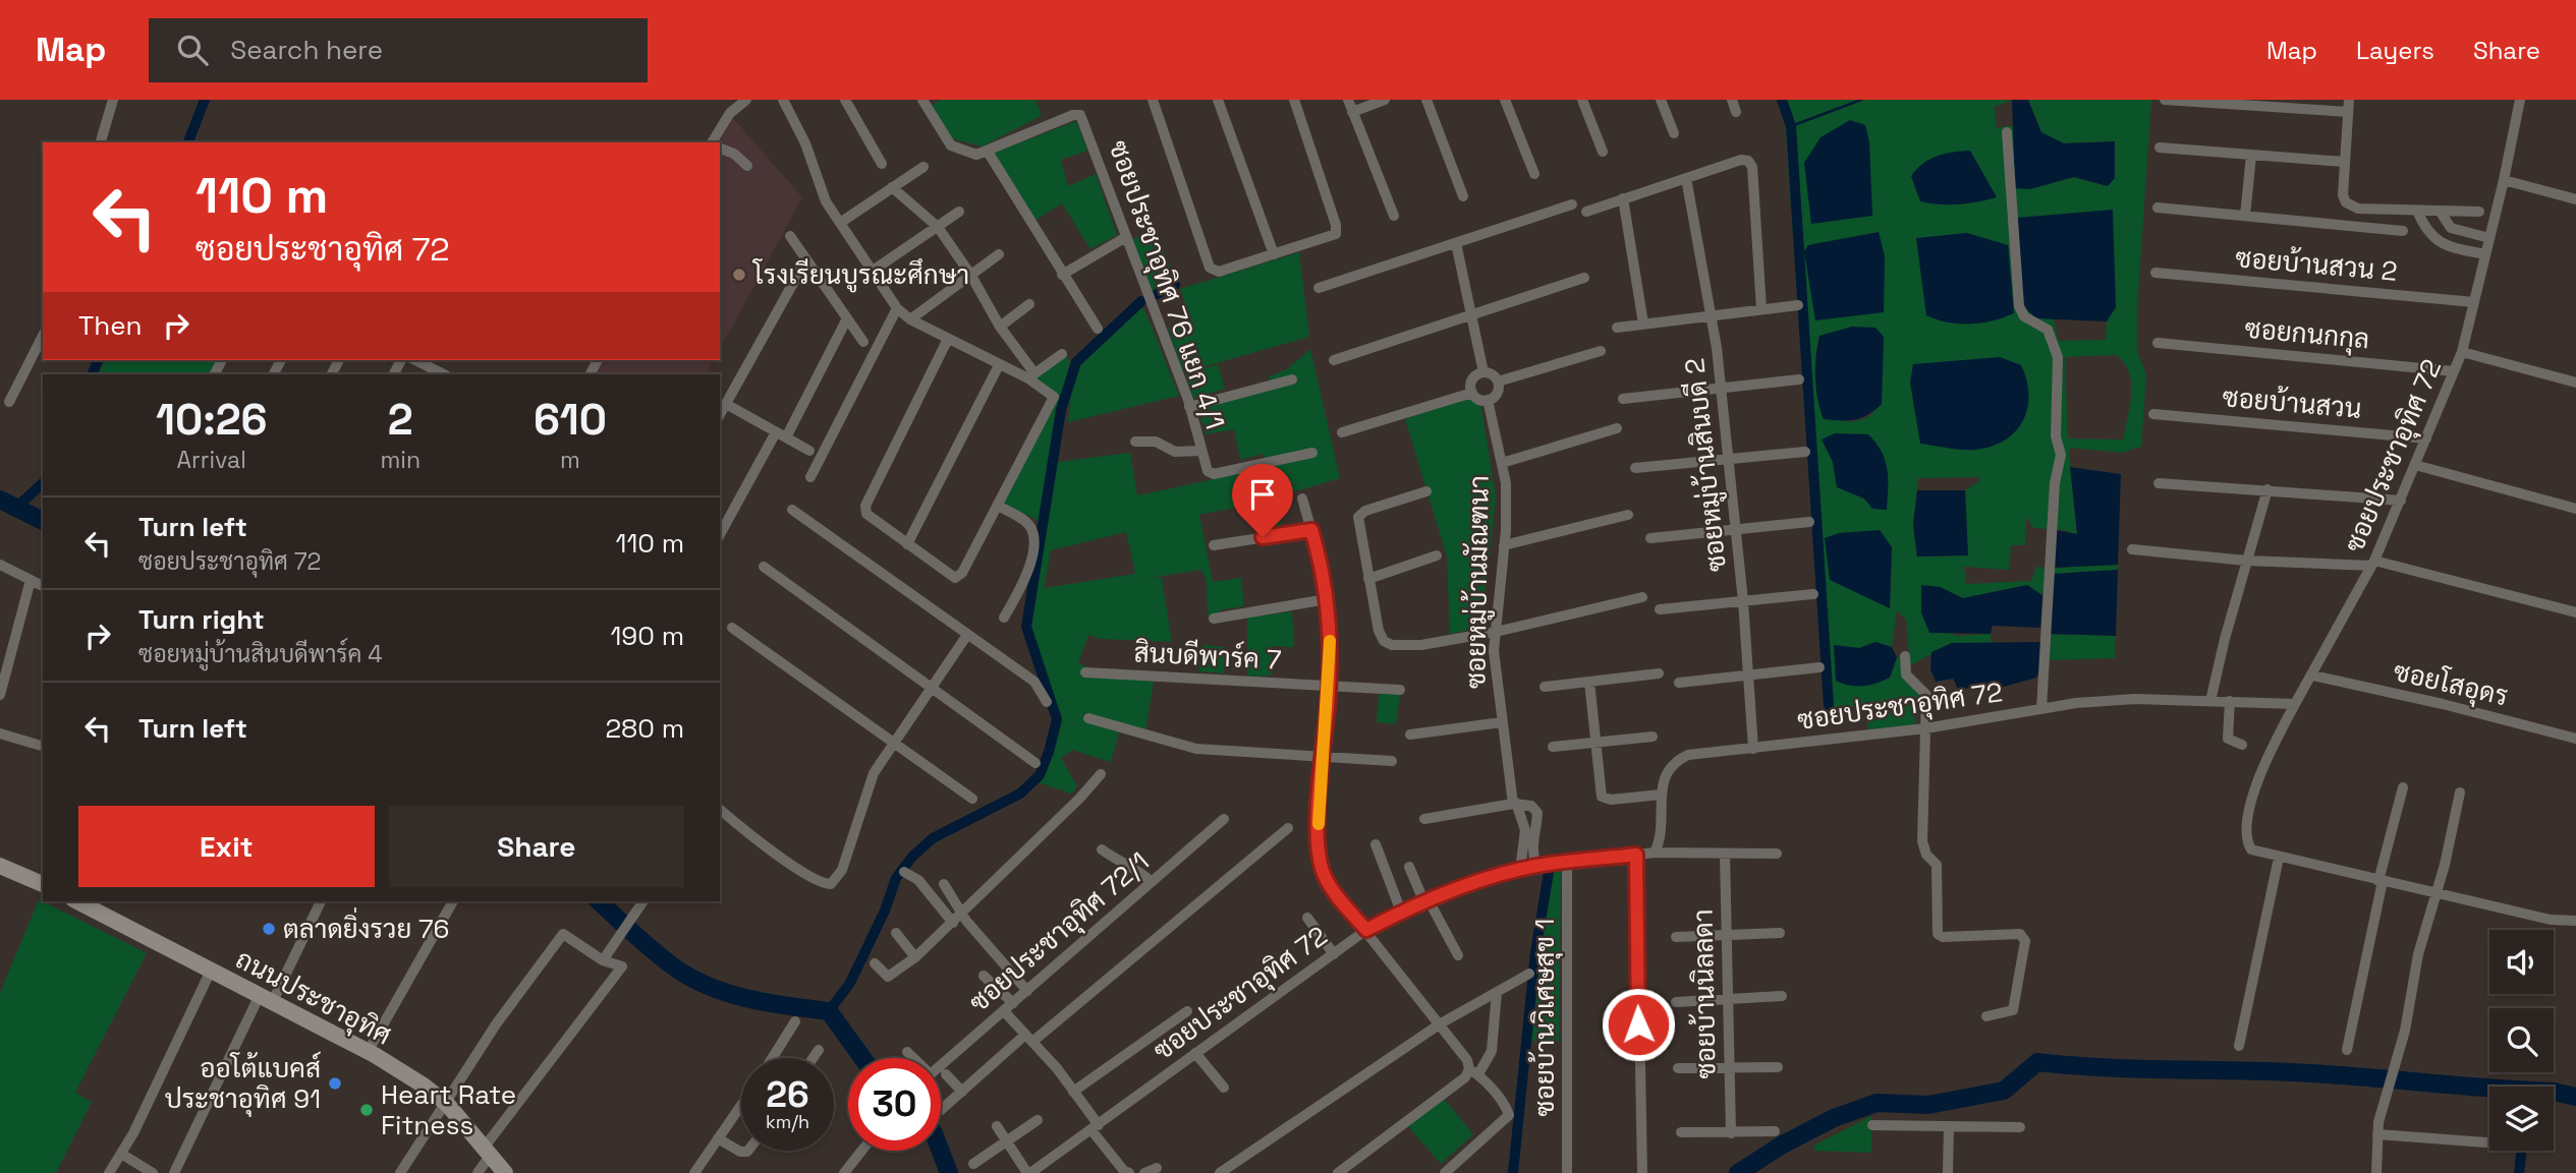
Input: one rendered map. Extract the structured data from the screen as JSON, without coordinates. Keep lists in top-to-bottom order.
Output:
{
  "streets": {
    "main road": ["ถนนประชาอุทิศ"],
    "street": [
      "ซอยบ้านสวน 2",
      "ซอยประชาอุทิศ 76 แยก 4/1",
      "ซอยกนกกุล",
      "ซอยบ้านสวน",
      "ซอยประชาอุทิศ 72",
      "ซอยหมู่บ้านสินบดี 2",
      "ซอยหมู่บ้านมัณฑนา",
      "สินบดีพาร์ค 7",
      "ซอยโสอุดร",
      "ซอยประชาอุทิศ 72/1",
      "ซอยบ้านนิลลดา",
      "ซอยบ้านวิเศษสุข 1"
    ]
  },
  "crossings": [
    ["ซอยบ้านสวน 2", "ซอยประชาอุทิศ 72"],
    ["ซอยกนกกุล", "ซอยประชาอุทิศ 72"],
    ["ซอยบ้านสวน", "ซอยประชาอุทิศ 72"],
    ["ซอยประชาอุทิศ 72", "ซอยหมู่บ้านสินบดี 2"],
    ["ซอยประชาอุทิศ 72", "ซอยหมู่บ้านมัณฑนา"],
    ["ซอยประชาอุทิศ 72", "ซอยโสอุดร"],
    ["ซอยประชาอุทิศ 72", "ซอยบ้านวิเศษสุข 1"]
  ],
  "places": [
    "โรงเรียนบูรณะศึกษา",
    "ตลาดยิ่งรวย 76",
    "ออโต้แบคส์ ประชาอุทิศ 91",
    "Heart Rate Fitness"
  ],
  "page": {
    "header": "Map",
    "search": "Search here",
    "nav": ["Map", "Layers", "Share"],
    "turn": ["110 m", "ซอยประชาอุทิศ 72"],
    "then": "Then",
    "eta": [
      "10:26",
      "Arrival",
      "2",
      "min",
      "610",
      "m"
    ],
    "list": [
      {
        "name": "Turn left",
        "note": "ซอยประชาอุทิศ 72",
        "value": "110 m"
      },
      {
        "name": "Turn right",
        "note": "ซอยหมู่บ้านสินบดีพาร์ค 4",
        "value": "190 m"
      },
      {
        "name": "Turn left",
        "value": "280 m"
      }
    ],
    "buttons": ["Exit", "Share"],
    "speed": "26 km/h",
    "limit": "30"
  }
}
